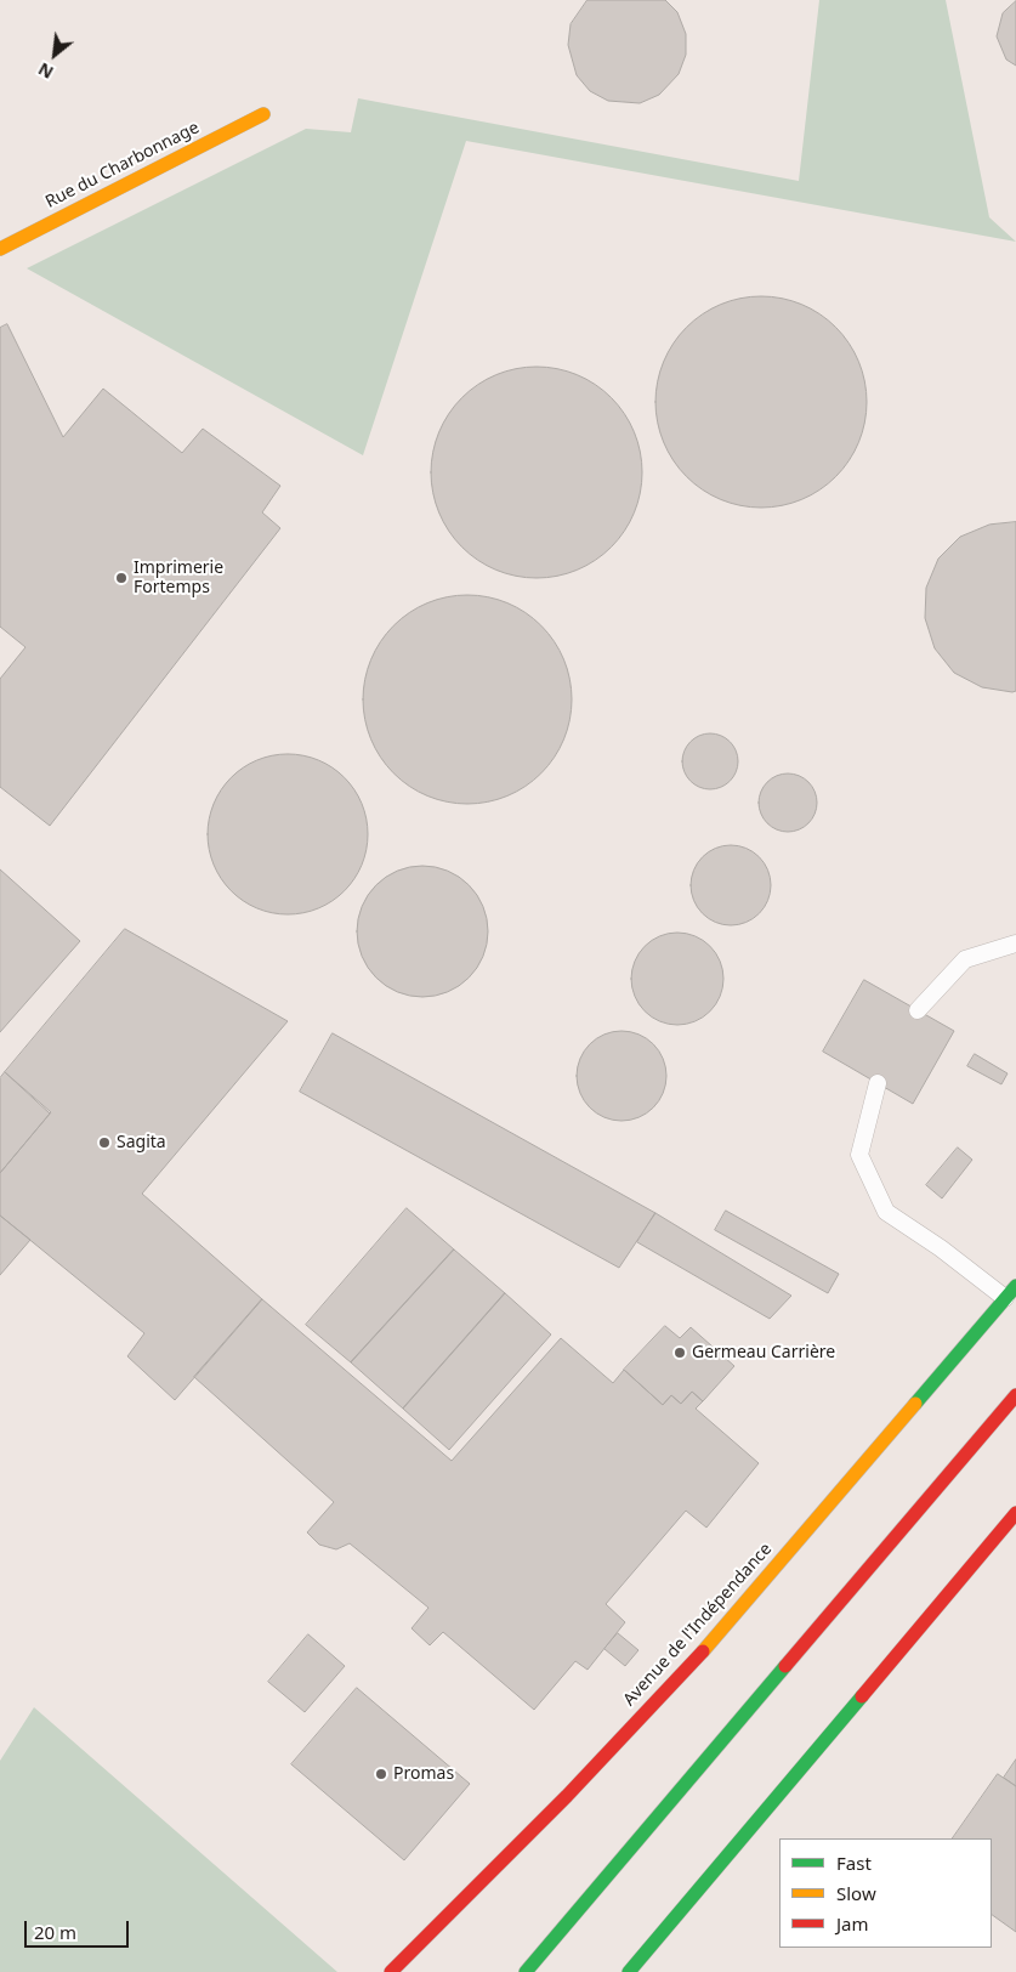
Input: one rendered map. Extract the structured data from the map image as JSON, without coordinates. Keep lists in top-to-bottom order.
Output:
{
  "streets": {
    "main road": ["Rue du Charbonnage", "Avenue de l'Indépendance"]
  },
  "places": [
    "Imprimerie Fortemps",
    "Sagita",
    "Germeau Carrière",
    "Promas"
  ],
  "legend": ["Fast", "Slow", "Jam"],
  "scale_bar": "20 m",
  "north": "bottom left"
}
